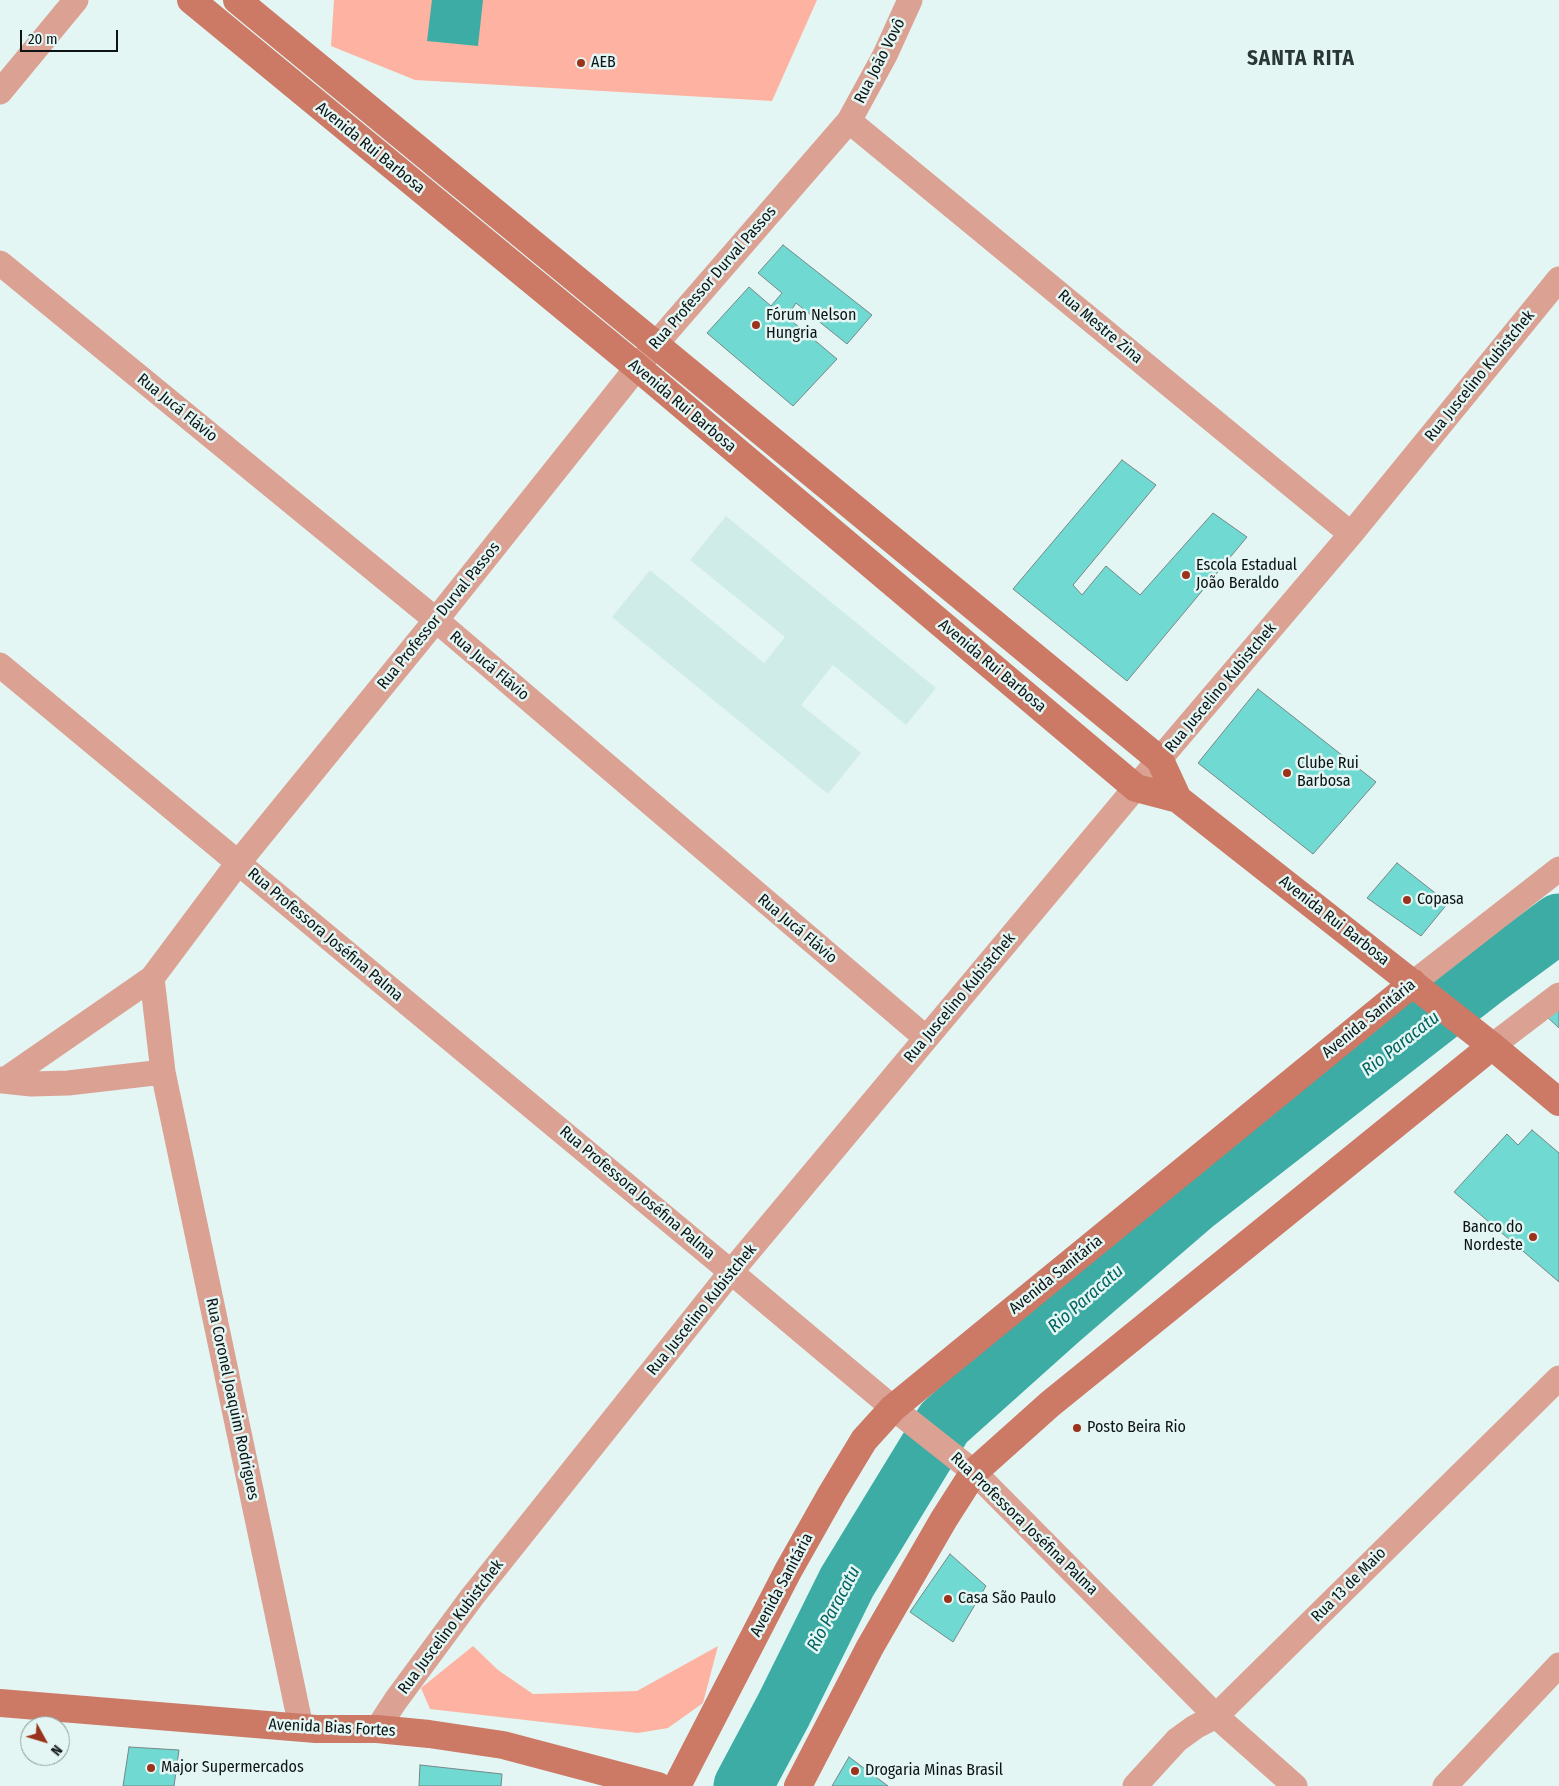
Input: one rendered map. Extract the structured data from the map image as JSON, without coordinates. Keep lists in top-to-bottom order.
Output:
{
  "streets": {
    "street": [
      "Rua João Vovô",
      "Avenida Rui Barbosa",
      "Rua Professor Durval Passos",
      "Rua Mestre Zina",
      "Rua Juscelino Kubistchek",
      "Rua Jucá Flávio",
      "Rua Professora Joséfina Palma",
      "Avenida Sanitária",
      "Rua Coronel Joaquim Rodrigues",
      "Rua 13 de Maio",
      "Avenida Bias Fortes"
    ]
  },
  "crossings": [
    ["Rua João Vovô", "Rua Professor Durval Passos"],
    ["Rua João Vovô", "Rua Mestre Zina"],
    ["Avenida Rui Barbosa", "Rua Professor Durval Passos"],
    ["Avenida Rui Barbosa", "Rua Juscelino Kubistchek"],
    ["Avenida Rui Barbosa", "Avenida Sanitária"],
    ["Rua Professor Durval Passos", "Rua Mestre Zina"],
    ["Rua Professor Durval Passos", "Rua Jucá Flávio"],
    ["Rua Professor Durval Passos", "Rua Professora Joséfina Palma"],
    ["Rua Professor Durval Passos", "Rua Coronel Joaquim Rodrigues"],
    ["Rua Mestre Zina", "Rua Juscelino Kubistchek"],
    ["Rua Juscelino Kubistchek", "Rua Jucá Flávio"],
    ["Rua Juscelino Kubistchek", "Rua Professora Joséfina Palma"],
    ["Rua Juscelino Kubistchek", "Avenida Bias Fortes"],
    ["Rua Professora Joséfina Palma", "Avenida Sanitária"],
    ["Rua Professora Joséfina Palma", "Rua 13 de Maio"],
    ["Rua Coronel Joaquim Rodrigues", "Avenida Bias Fortes"]
  ],
  "districts": ["SANTA RITA"],
  "water": ["Rio Paracatu"],
  "places": [
    "AEB",
    "Fórum Nelson Hungria",
    "Escola Estadual João Beraldo",
    "Clube Rui Barbosa",
    "Copasa",
    "Banco do Nordeste",
    "Posto Beira Rio",
    "Casa São Paulo",
    "Major Supermercados",
    "Drogaria Minas Brasil"
  ],
  "scale_bar": "20 m",
  "north": "bottom right"
}
